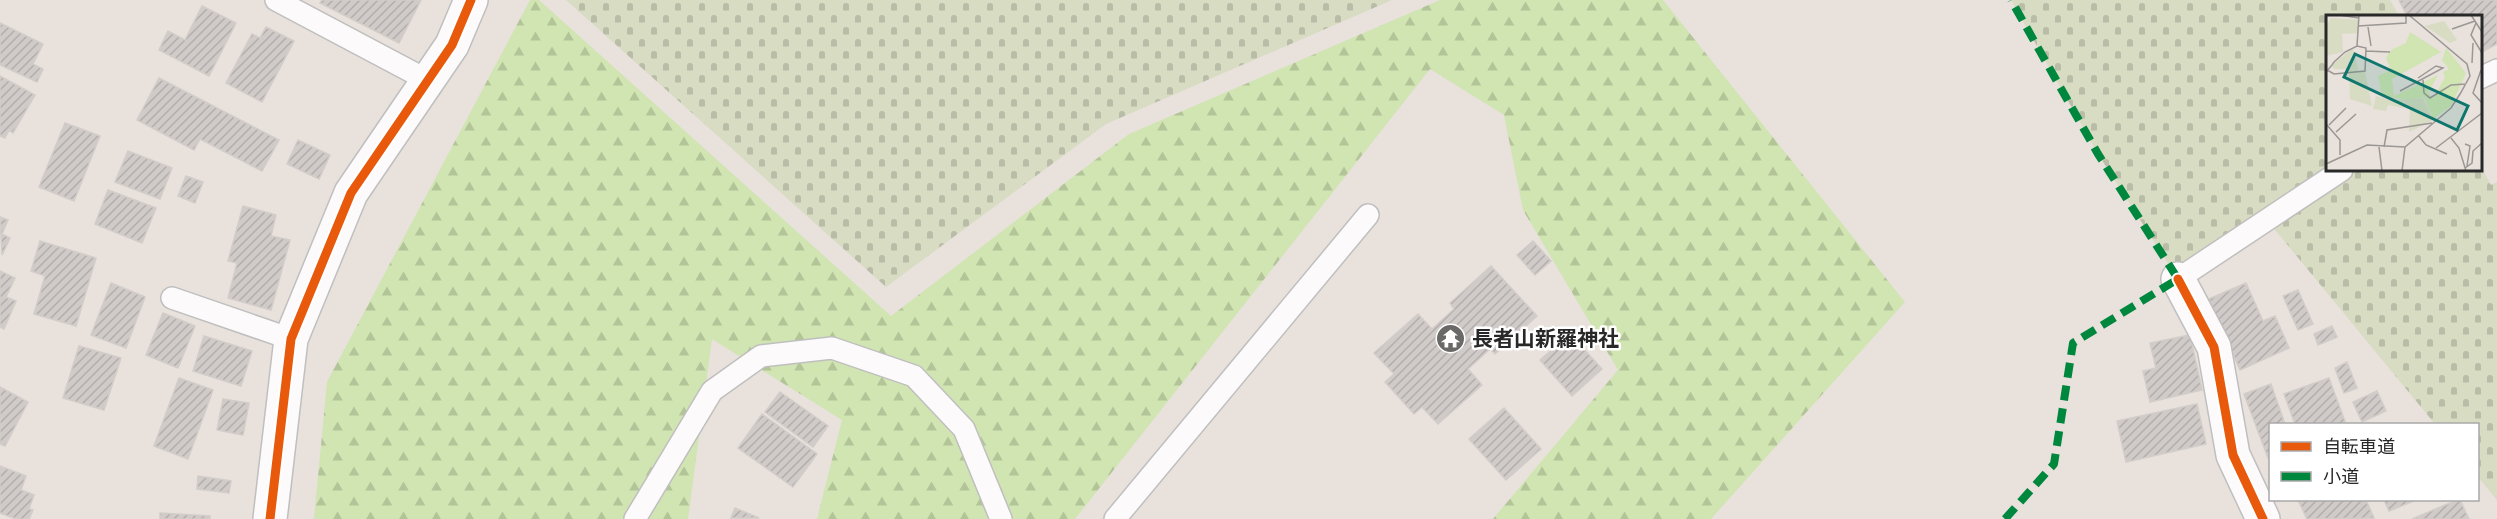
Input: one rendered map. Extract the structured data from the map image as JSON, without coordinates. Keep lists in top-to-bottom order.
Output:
{
  "places": {
    "temple": ["長者山新羅神社"]
  },
  "legend": ["自転車道", "小道"]
}
